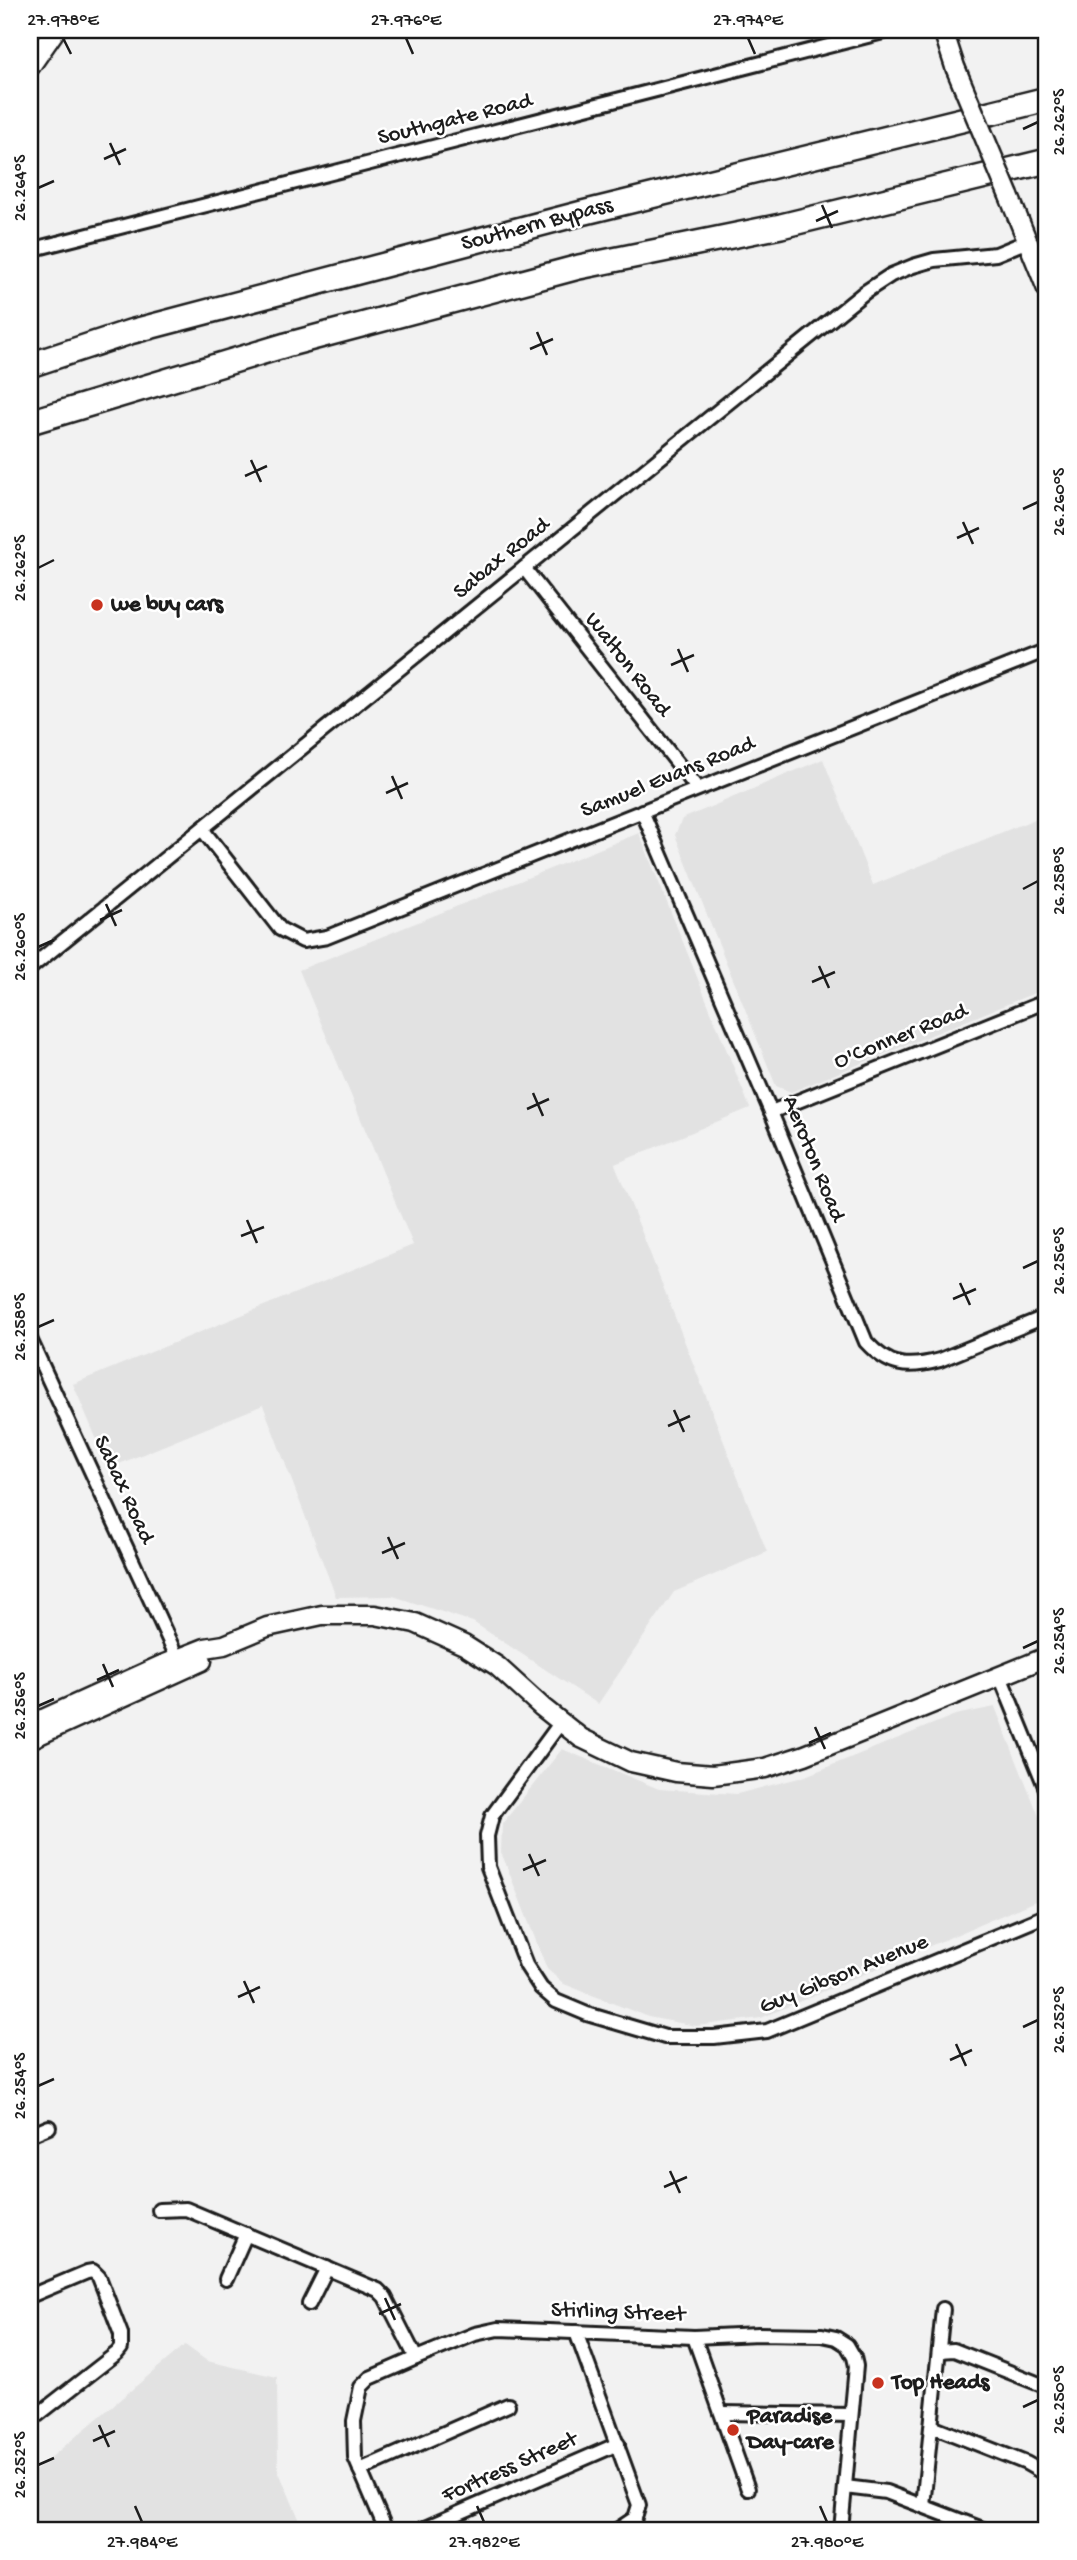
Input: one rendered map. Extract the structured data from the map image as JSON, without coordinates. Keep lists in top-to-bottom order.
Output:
{
  "streets": {
    "highway": ["Southern Bypass"],
    "street": [
      "Southgate Road",
      "Sabax Road",
      "Walton Road",
      "Samuel Evans Road",
      "O'Conner Road",
      "Aeroton Road",
      "Guy Gibson Avenue",
      "Stirling Street",
      "Fortress Street"
    ]
  },
  "crossings": [
    ["Sabax Road", "Walton Road"],
    ["Sabax Road", "Samuel Evans Road"],
    ["Walton Road", "Samuel Evans Road"],
    ["Samuel Evans Road", "Aeroton Road"],
    ["O'Conner Road", "Aeroton Road"]
  ],
  "places": ["we buy cars", "Top Heads", "Paradise Day-care"],
  "coordinates": [
    "27.978°E",
    "27.976°E",
    "27.974°E",
    "26.262°S",
    "26.264°S",
    "26.260°S",
    "26.258°S",
    "26.256°S",
    "26.254°S",
    "26.252°S",
    "26.250°S",
    "27.984°E",
    "27.982°E",
    "27.980°E"
  ]
}
